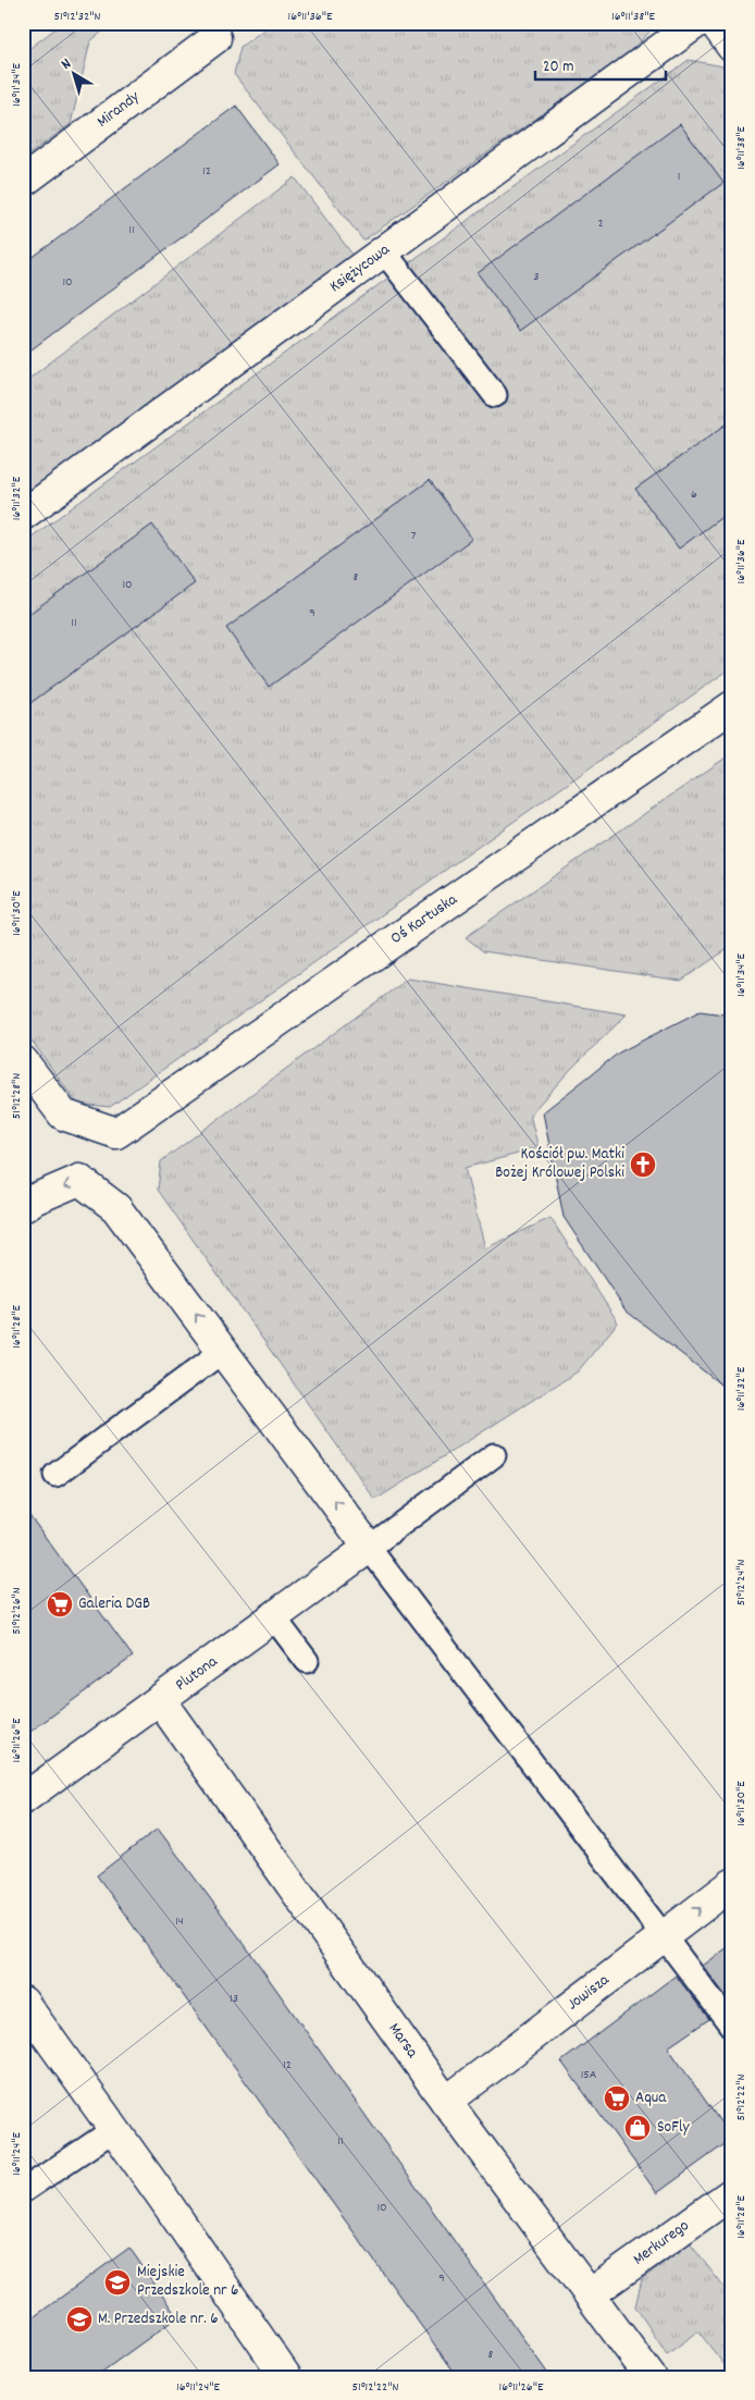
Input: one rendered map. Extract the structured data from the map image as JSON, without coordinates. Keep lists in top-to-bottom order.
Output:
{
  "streets": {
    "street": [
      "Mirandy",
      "Księżycowa",
      "Oś Kartuska",
      "Plutona",
      "Jowisza",
      "Marsa",
      "Merkurego"
    ]
  },
  "crossings": [
    ["Plutona", "Marsa"],
    ["Jowisza", "Marsa"],
    ["Marsa", "Merkurego"]
  ],
  "places": {
    "church": ["Kościół pw. Matki Bożej Królowej Polski"],
    "supermarket": ["Galeria DGB", "Aqua"],
    "shop": ["SoFly"],
    "school or university": ["Miejskie Przedszkole nr 6", "M. Przedszkole nr. 6"]
  },
  "house_numbers": [
    "12",
    "1",
    "2",
    "11",
    "3",
    "10",
    "6",
    "7",
    "8",
    "10",
    "9",
    "11",
    "14",
    "13",
    "12",
    "15A",
    "11",
    "10",
    "9",
    "8"
  ],
  "scale_bar": "20 m",
  "north": "top left",
  "coordinates": [
    "51°12'32\"N",
    "16°11'36\"E",
    "16°11'38\"E",
    "16°11'34\"E",
    "16°11'32\"E",
    "16°11'30\"E",
    "51°12'28\"N",
    "16°11'28\"E",
    "51°12'24\"N",
    "51°12'26\"N",
    "16°11'26\"E",
    "51°12'22\"N",
    "16°11'24\"E"
  ]
}
